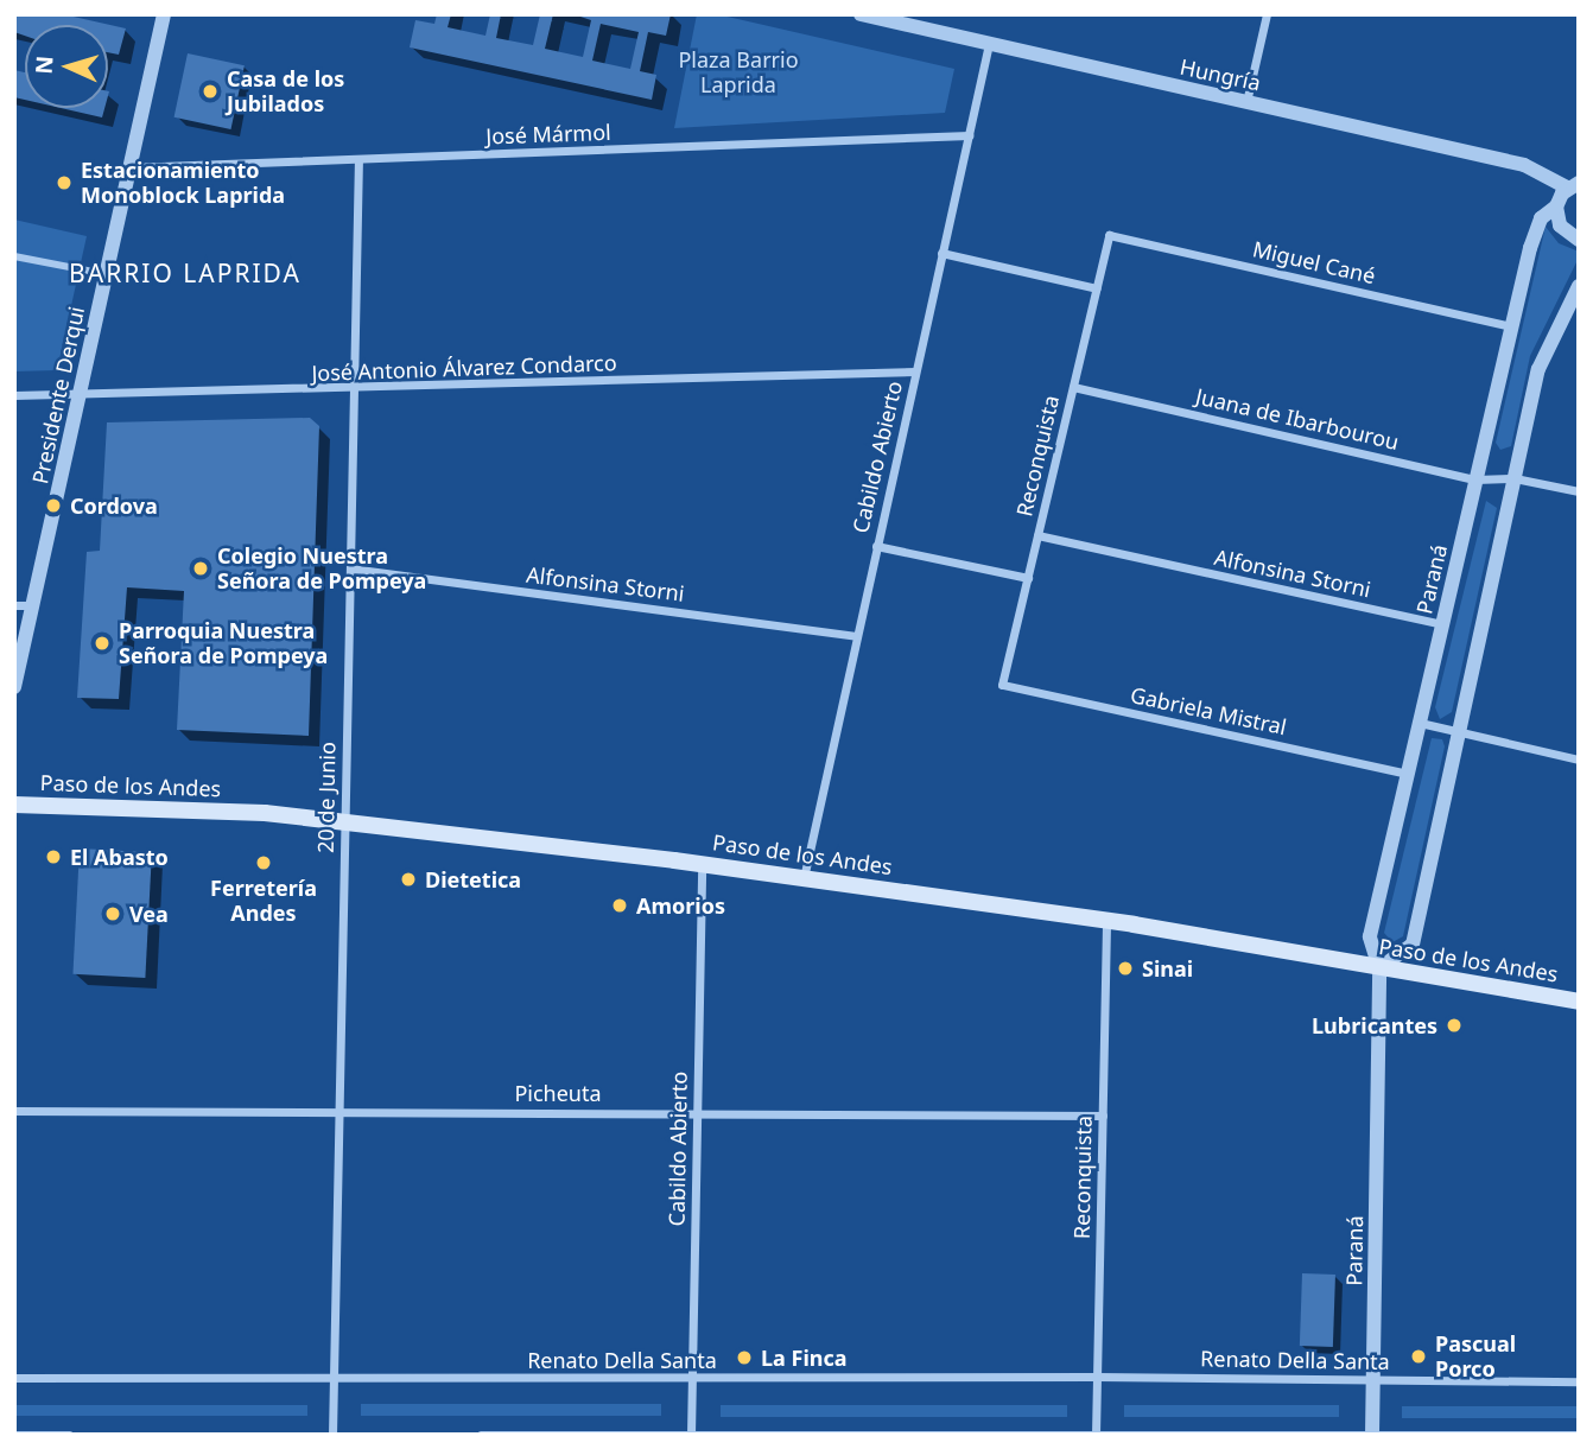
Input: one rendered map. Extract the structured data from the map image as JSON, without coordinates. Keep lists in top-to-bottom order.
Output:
{
  "streets": {
    "main road": ["Paso de los Andes"],
    "street": [
      "Hungría",
      "José Mármol",
      "Miguel Cané",
      "José Antonio Álvarez Condarco",
      "Presidente Derqui",
      "Juana de Ibarbourou",
      "Reconquista",
      "Cabildo Abierto",
      "Alfonsina Storni",
      "Paraná",
      "Gabriela Mistral",
      "20 de Junio",
      "Picheuta",
      "Renato Della Santa"
    ]
  },
  "crossings": [
    ["Hungría", "Cabildo Abierto"],
    ["Hungría", "Paraná"],
    ["José Mármol", "Presidente Derqui"],
    ["José Mármol", "Cabildo Abierto"],
    ["José Mármol", "20 de Junio"],
    ["Miguel Cané", "Reconquista"],
    ["Miguel Cané", "Paraná"],
    ["José Antonio Álvarez Condarco", "Presidente Derqui"],
    ["José Antonio Álvarez Condarco", "Cabildo Abierto"],
    ["José Antonio Álvarez Condarco", "20 de Junio"],
    ["Juana de Ibarbourou", "Reconquista"],
    ["Juana de Ibarbourou", "Paraná"],
    ["Reconquista", "Alfonsina Storni"],
    ["Reconquista", "Gabriela Mistral"],
    ["Reconquista", "Paso de los Andes"],
    ["Reconquista", "Picheuta"],
    ["Reconquista", "Renato Della Santa"],
    ["Cabildo Abierto", "Alfonsina Storni"],
    ["Cabildo Abierto", "Paso de los Andes"],
    ["Cabildo Abierto", "Picheuta"],
    ["Cabildo Abierto", "Renato Della Santa"],
    ["Alfonsina Storni", "Paraná"],
    ["Alfonsina Storni", "20 de Junio"],
    ["Paraná", "Gabriela Mistral"],
    ["Paraná", "Paso de los Andes"],
    ["Paraná", "Renato Della Santa"],
    ["Paso de los Andes", "20 de Junio"],
    ["20 de Junio", "Picheuta"],
    ["20 de Junio", "Renato Della Santa"]
  ],
  "districts": ["BARRIO LAPRIDA"],
  "parks": ["Plaza Barrio Laprida"],
  "places": [
    "Casa de los Jubilados",
    "Estacionamiento Monoblock Laprida",
    "Cordova",
    "Colegio Nuestra Señora de Pompeya",
    "Parroquia Nuestra Señora de Pompeya",
    "El Abasto",
    "Ferretería Andes",
    "Dietetica",
    "Amorios",
    "Vea",
    "Sinai",
    "Lubricantes",
    "Pascual Porco",
    "La Finca"
  ],
  "north": "left"
}
